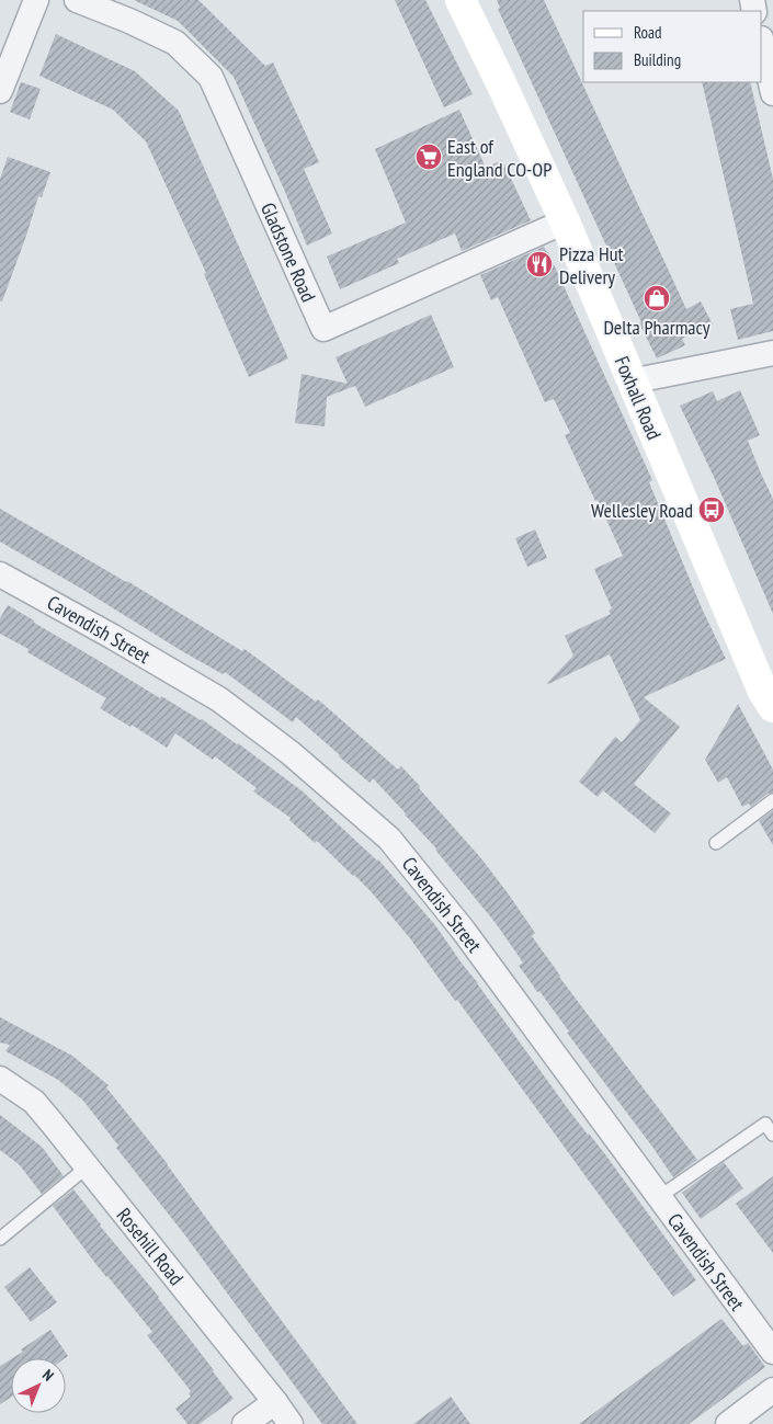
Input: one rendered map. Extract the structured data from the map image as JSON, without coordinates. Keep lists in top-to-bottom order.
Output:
{
  "streets": {
    "main road": ["Foxhall Road"],
    "street": ["Gladstone Road", "Cavendish Street", "Rosehill Road"]
  },
  "crossings": [
    ["Gladstone Road", "Foxhall Road"]
  ],
  "places": {
    "supermarket": ["East of England CO-OP"],
    "restaurant": ["Pizza Hut Delivery"],
    "shop": ["Delta Pharmacy"],
    "bus stop": ["Wellesley Road"]
  },
  "legend": ["Road", "Building"],
  "north": "top right"
}
